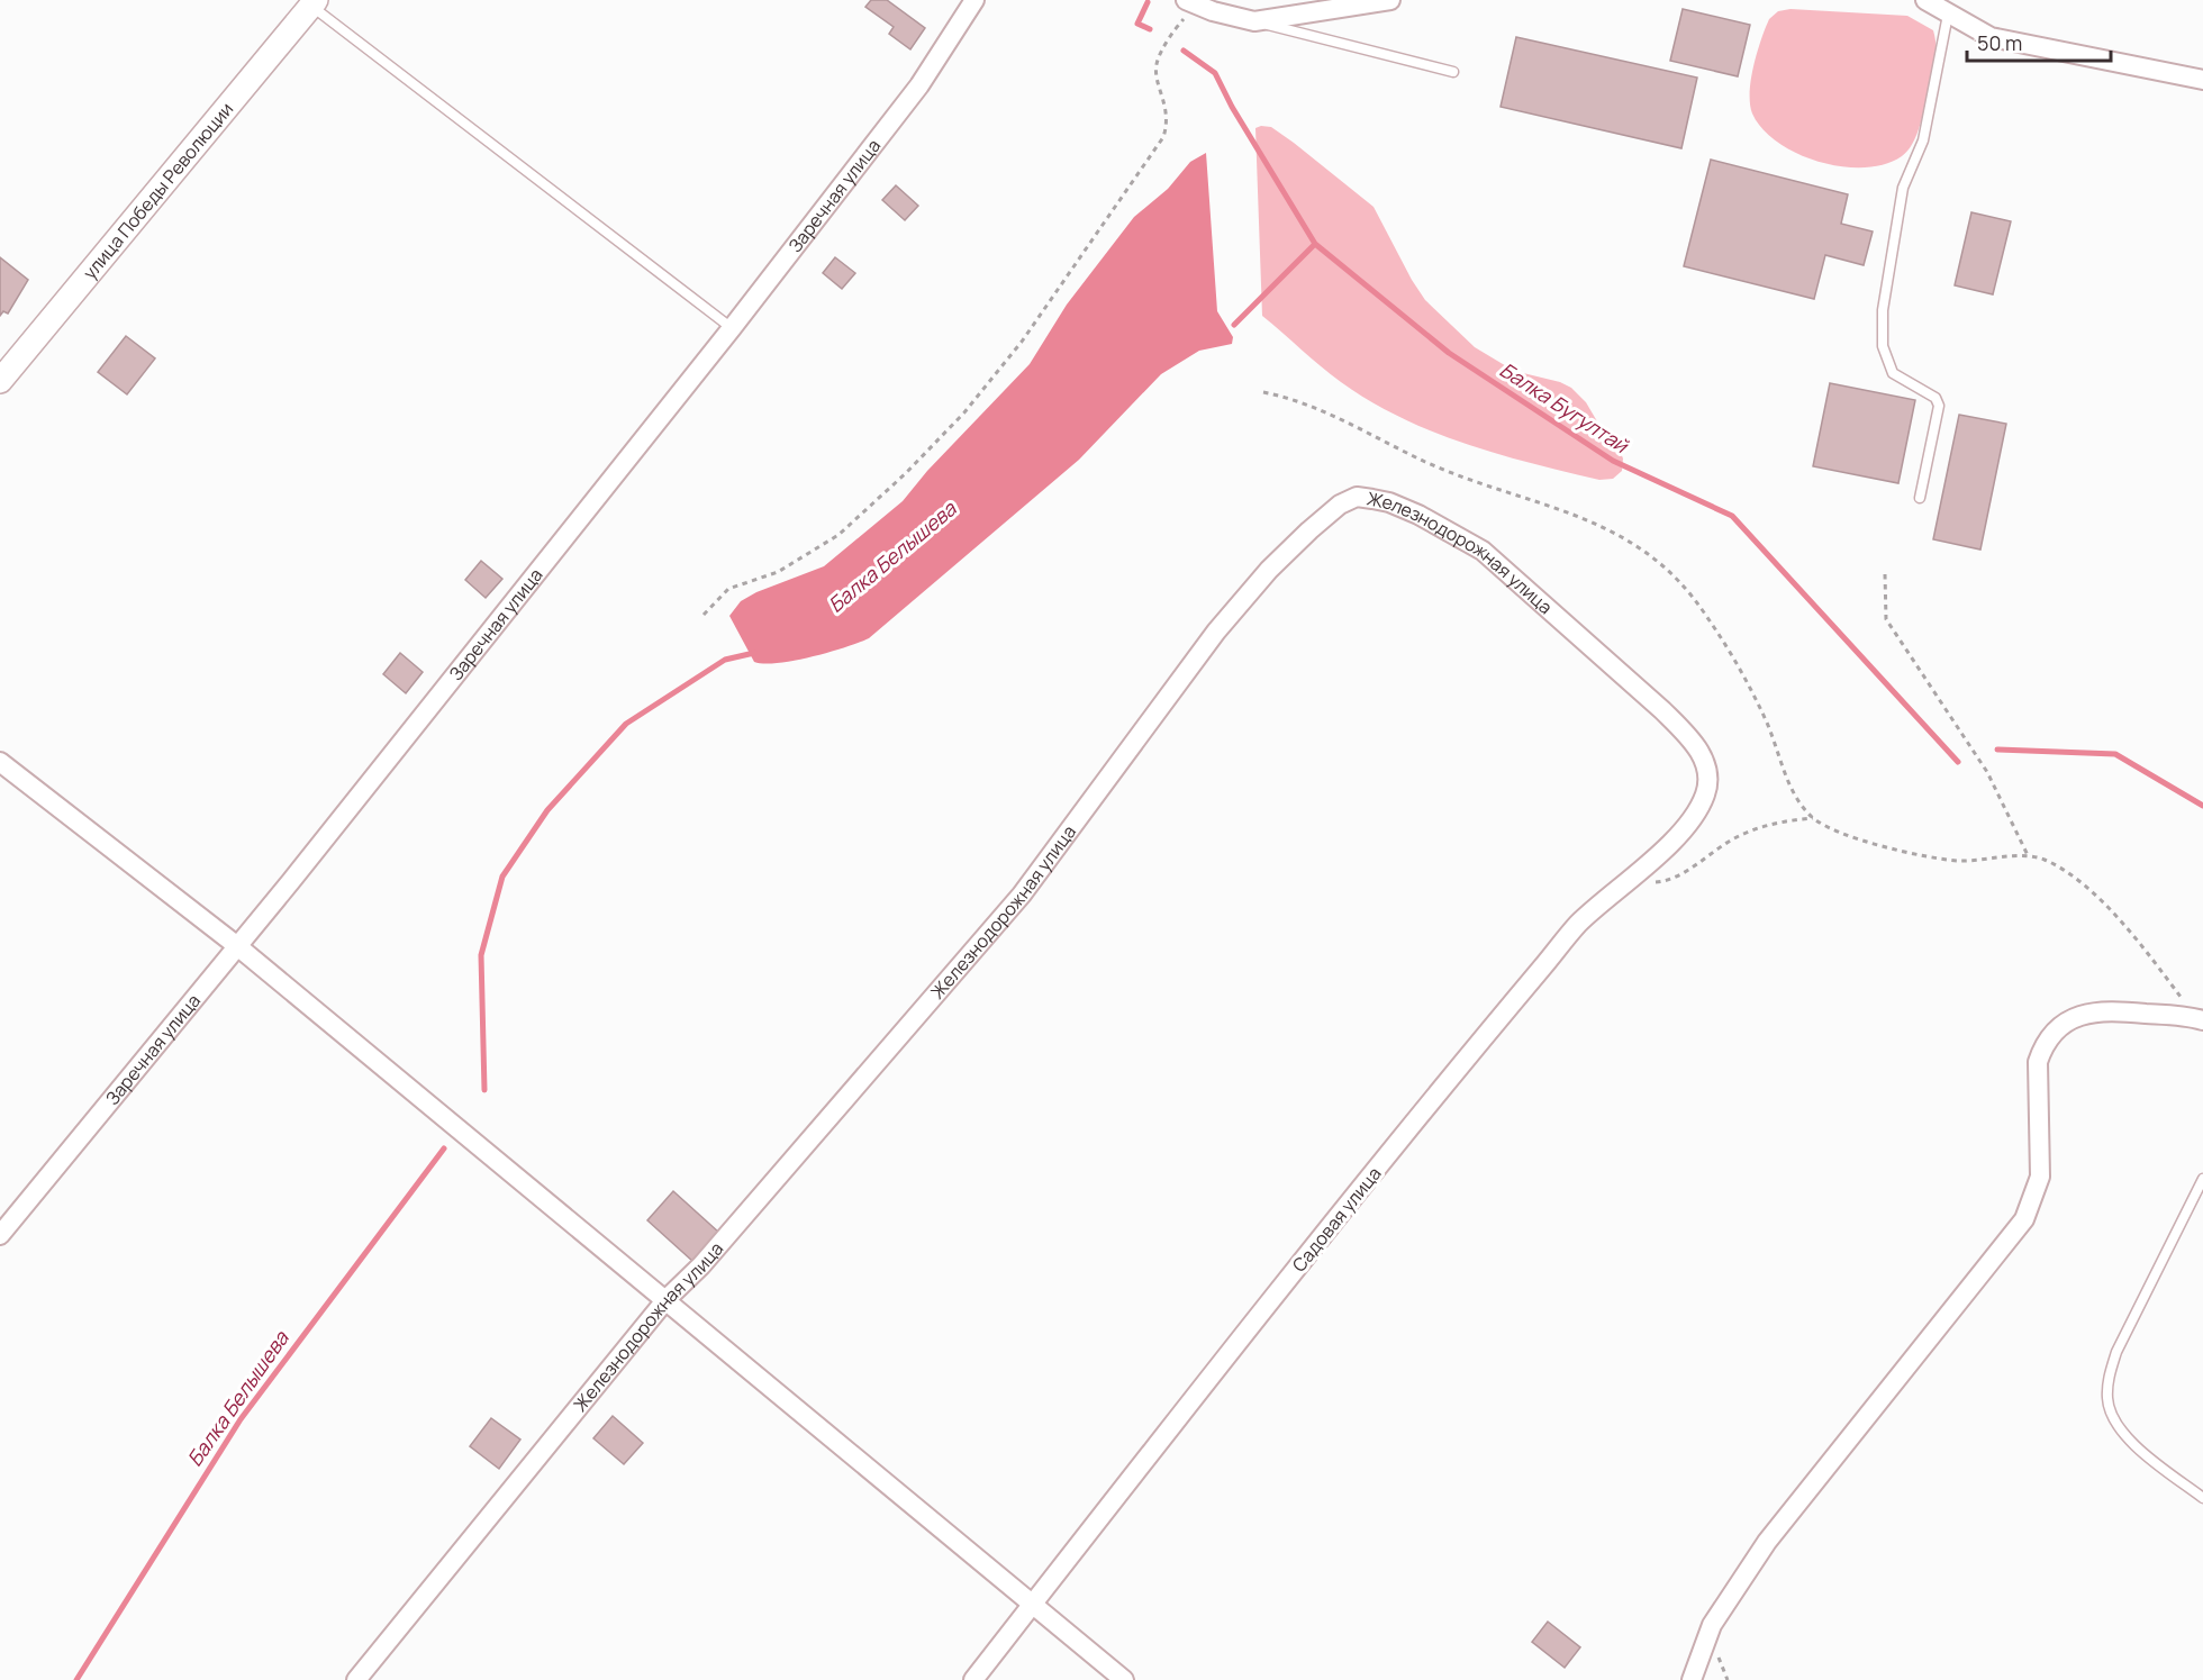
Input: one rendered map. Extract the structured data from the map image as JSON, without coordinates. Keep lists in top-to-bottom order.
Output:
{
  "streets": {
    "street": [
      "улица Победы Революции",
      "Заречная улица",
      "Железнодорожная улица",
      "Садовая улица"
    ]
  },
  "crossings": [
    ["Железнодорожная улица", "Садовая улица"]
  ],
  "water": ["Балка Бугултай", "Балка Белышева"],
  "scale_bar": "50 m"
}
